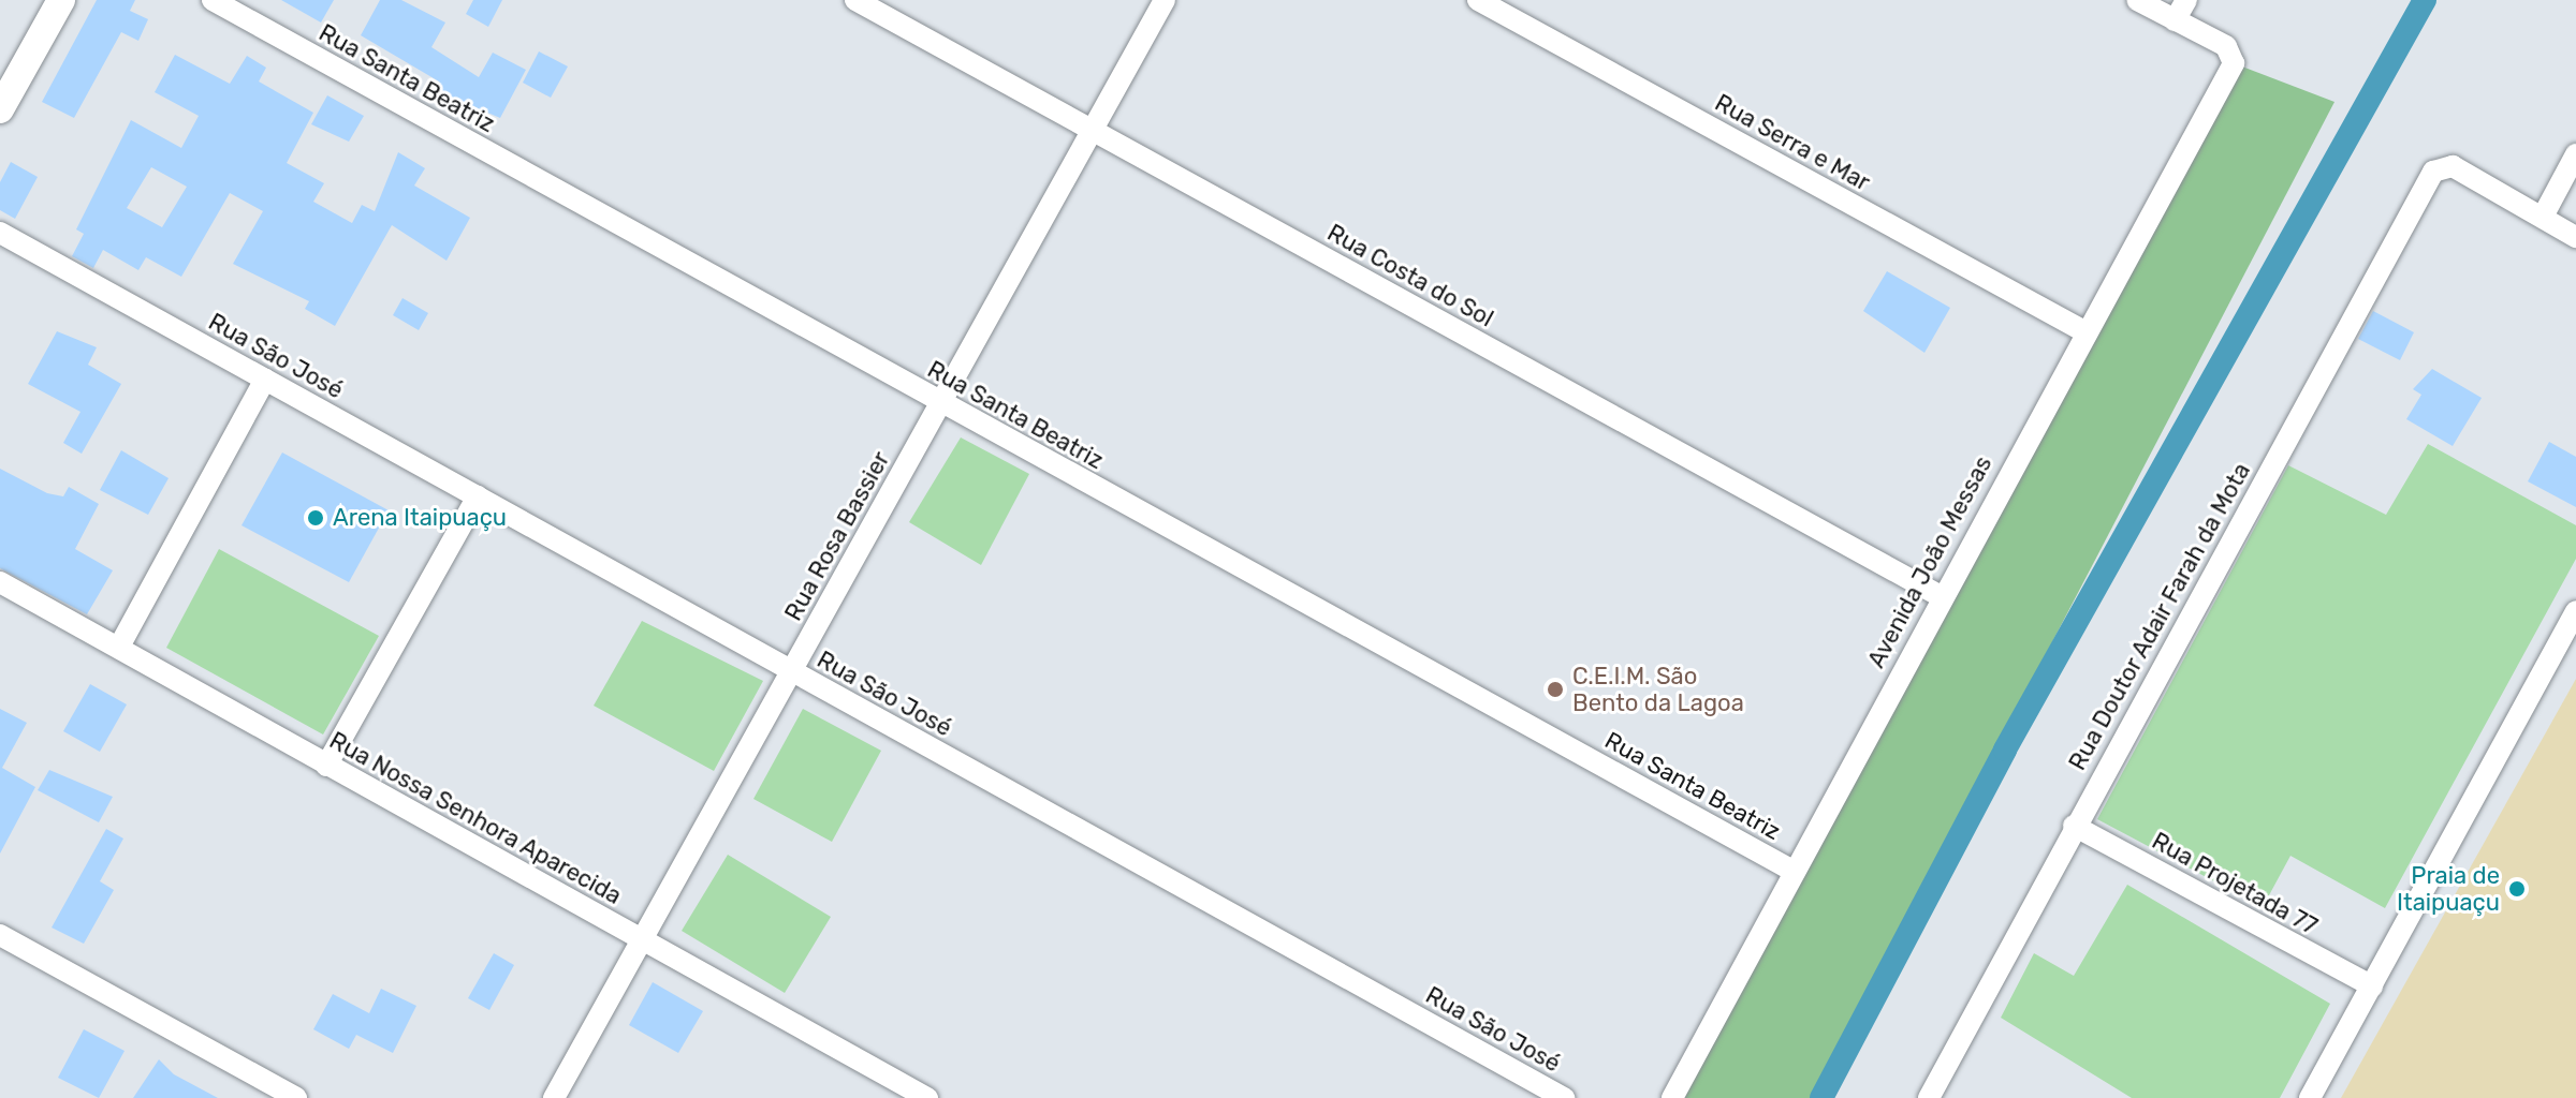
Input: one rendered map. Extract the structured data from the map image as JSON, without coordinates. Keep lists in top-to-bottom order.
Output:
{
  "streets": {
    "street": [
      "Rua Santa Beatriz",
      "Rua Serra e Mar",
      "Rua Costa do Sol",
      "Rua São José",
      "Rua Rosa Bassier",
      "Avenida João Messas",
      "Rua Doutor Adair Farah da Mota",
      "Rua Nossa Senhora Aparecida",
      "Rua Projetada 77"
    ]
  },
  "crossings": [
    ["Rua Santa Beatriz", "Rua Rosa Bassier"],
    ["Rua Santa Beatriz", "Avenida João Messas"],
    ["Rua Serra e Mar", "Avenida João Messas"],
    ["Rua Costa do Sol", "Rua Rosa Bassier"],
    ["Rua Costa do Sol", "Avenida João Messas"],
    ["Rua São José", "Rua Rosa Bassier"],
    ["Rua Rosa Bassier", "Rua Nossa Senhora Aparecida"],
    ["Rua Doutor Adair Farah da Mota", "Rua Projetada 77"]
  ],
  "places": ["Arena Itaipuaçu", "C.E.I.M. São Bento da Lagoa", "Praia de Itaipuaçu"]
}
